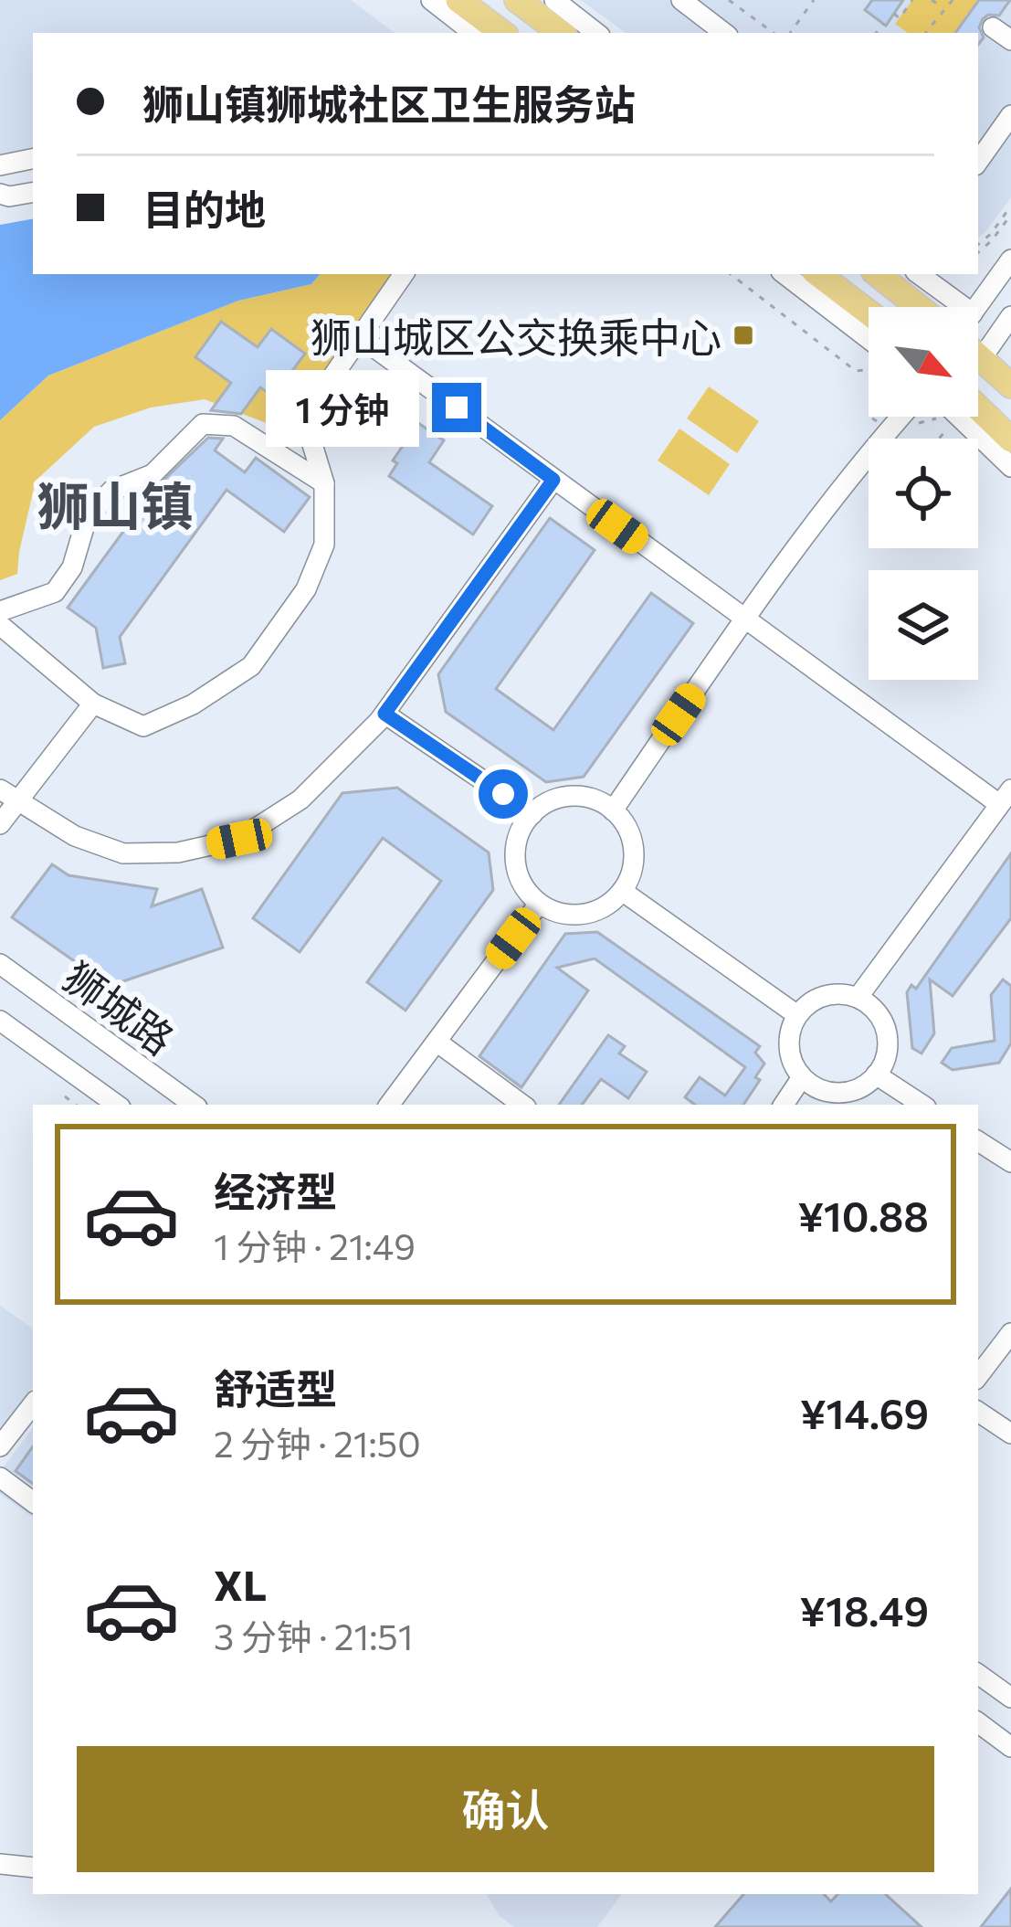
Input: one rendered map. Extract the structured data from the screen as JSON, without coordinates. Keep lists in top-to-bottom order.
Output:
{
  "streets": {
    "street": ["狮城路"]
  },
  "districts": ["狮山镇"],
  "places": {
    "transit": ["狮山城区公交换乘中心"]
  },
  "north": "bottom right",
  "page": {
    "banner": ["狮山镇狮城社区卫生服务站", "目的地"],
    "bubble": "1 分钟",
    "list": [
      {
        "name": "经济型",
        "note": "1 分钟 · 21:49",
        "value": "¥10.88"
      },
      {
        "name": "舒适型",
        "note": "2 分钟 · 21:50",
        "value": "¥14.69"
      },
      {
        "name": "XL",
        "note": "3 分钟 · 21:51",
        "value": "¥18.49"
      }
    ],
    "buttons": "确认"
  }
}
